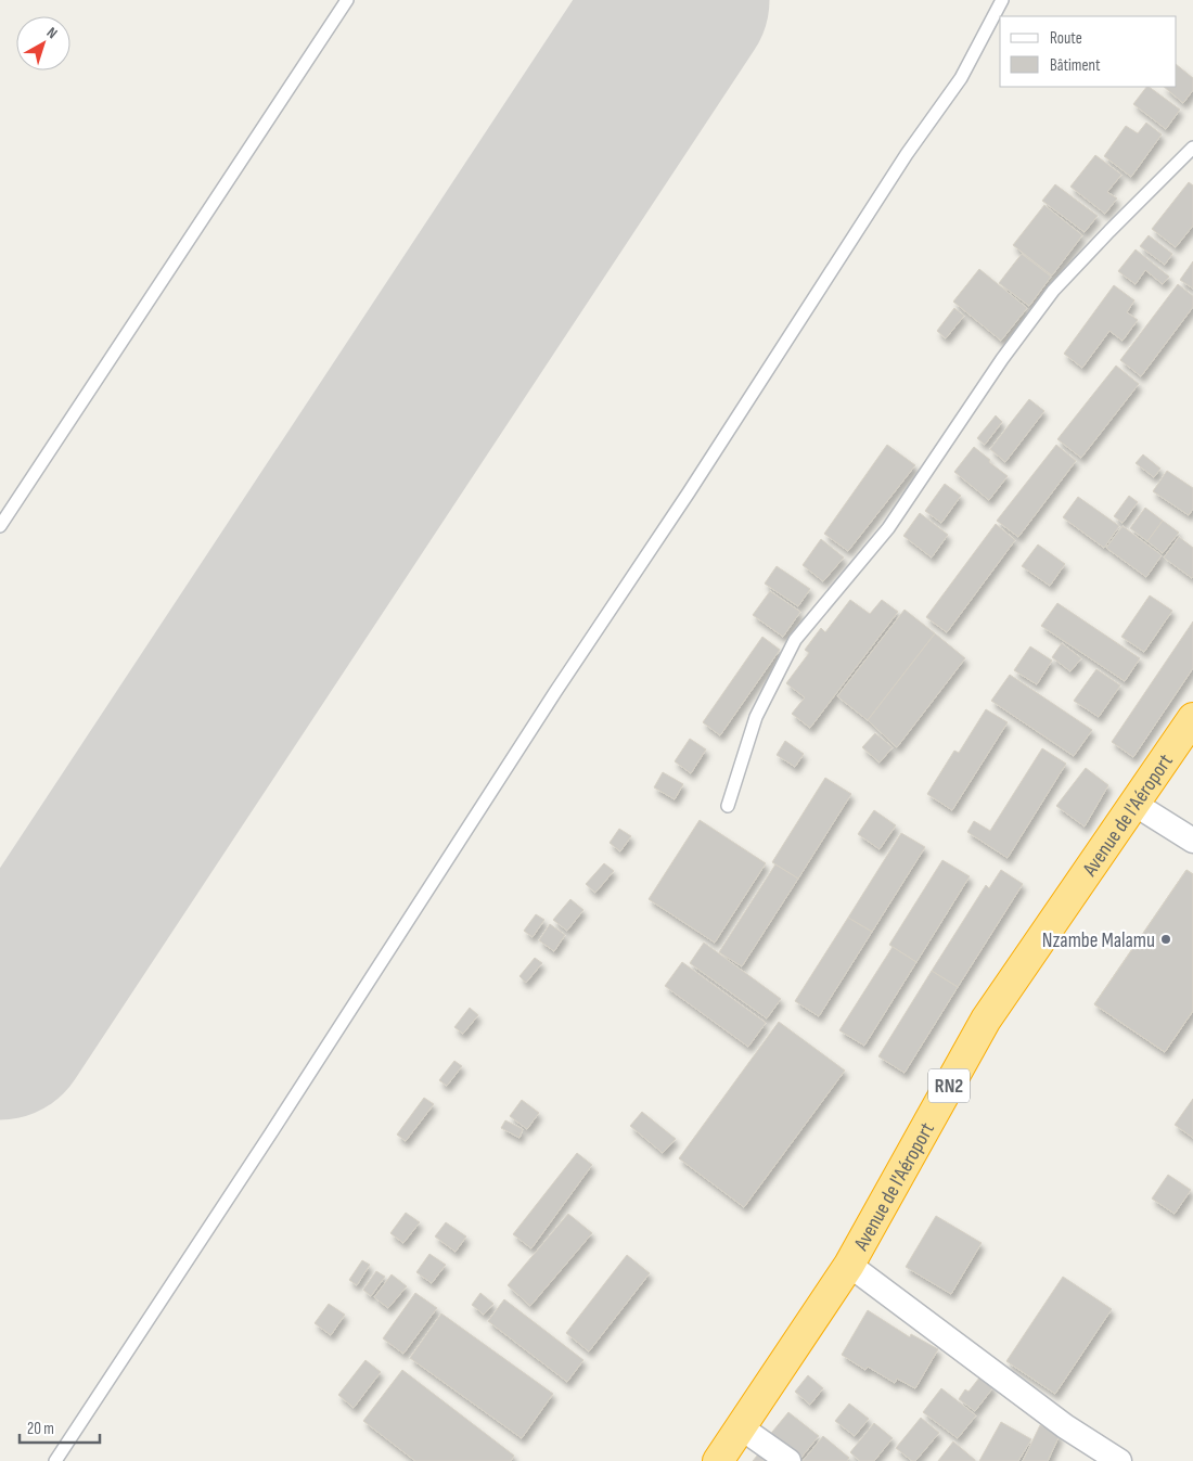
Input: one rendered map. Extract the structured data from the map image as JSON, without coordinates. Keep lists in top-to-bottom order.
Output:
{
  "streets": {
    "highway": ["Avenue de l'Aéroport", "RN2"]
  },
  "places": ["Nzambe Malamu"],
  "legend": ["Route", "Bâtiment"],
  "scale_bar": "20 m",
  "north": "top right"
}
